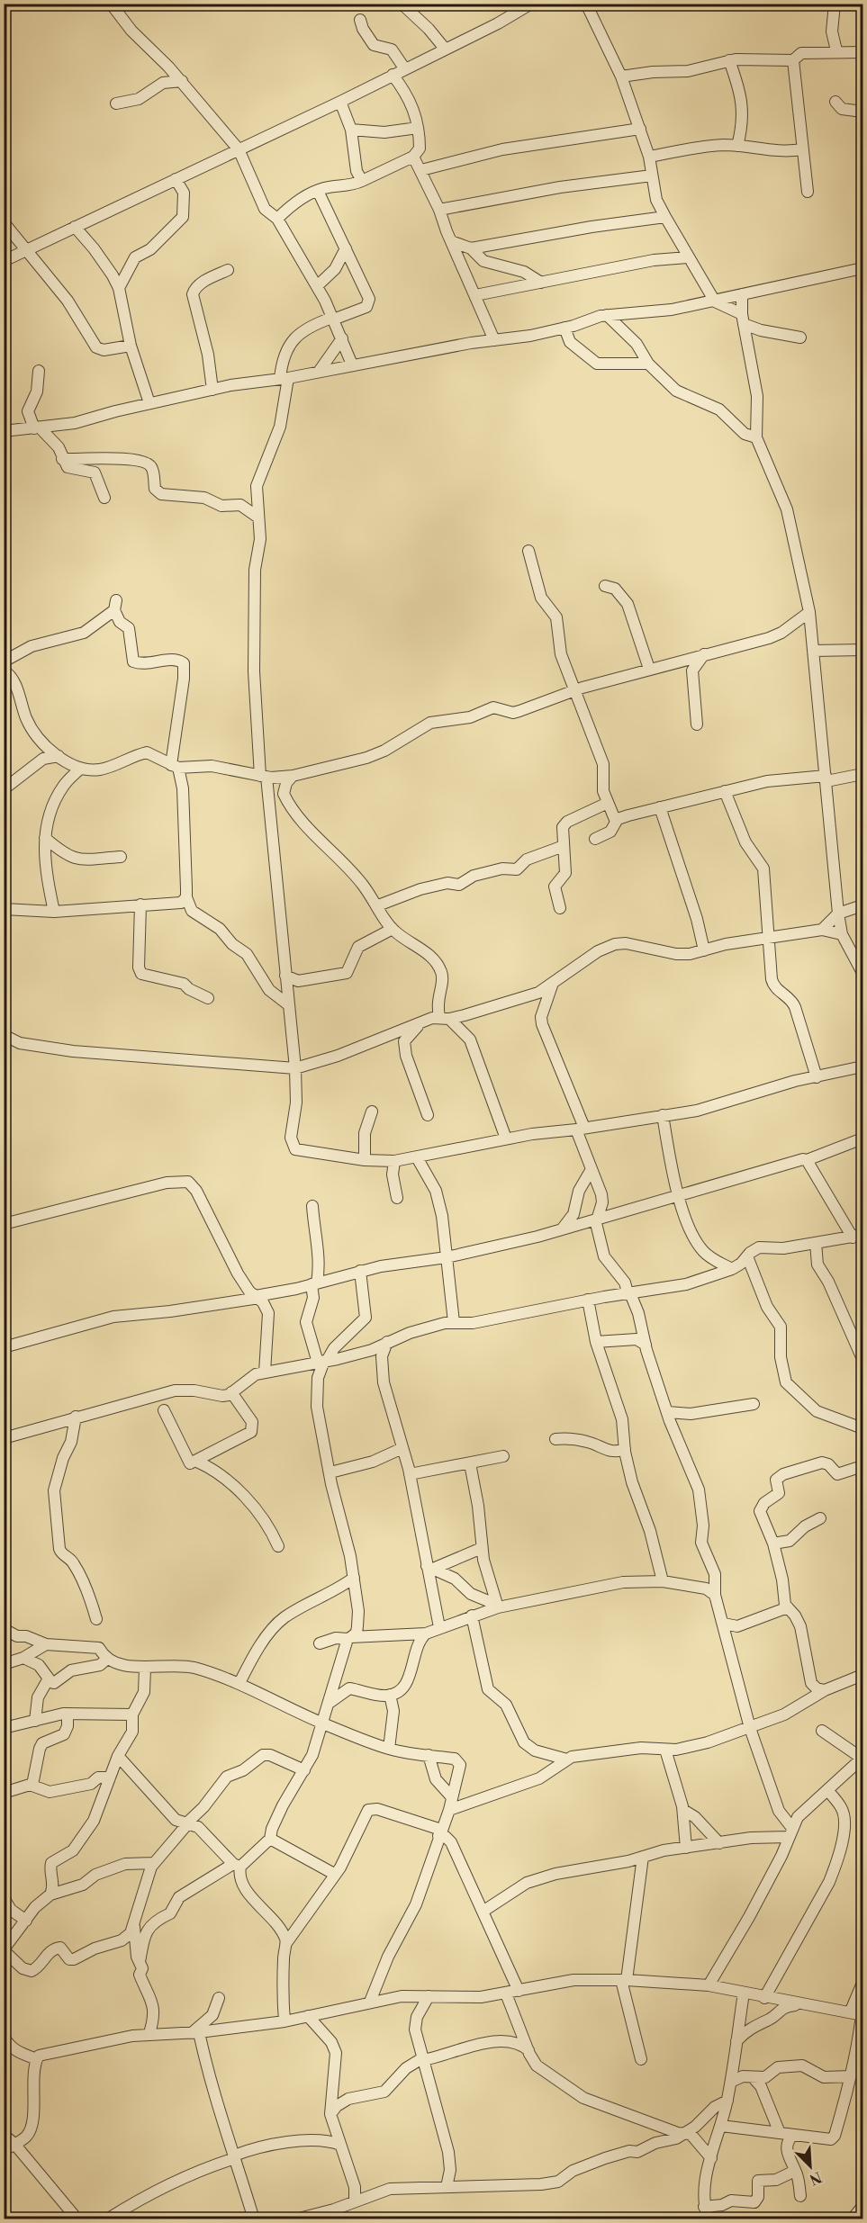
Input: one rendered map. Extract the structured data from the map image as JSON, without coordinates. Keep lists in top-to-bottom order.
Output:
{
  "north": "bottom right"
}
